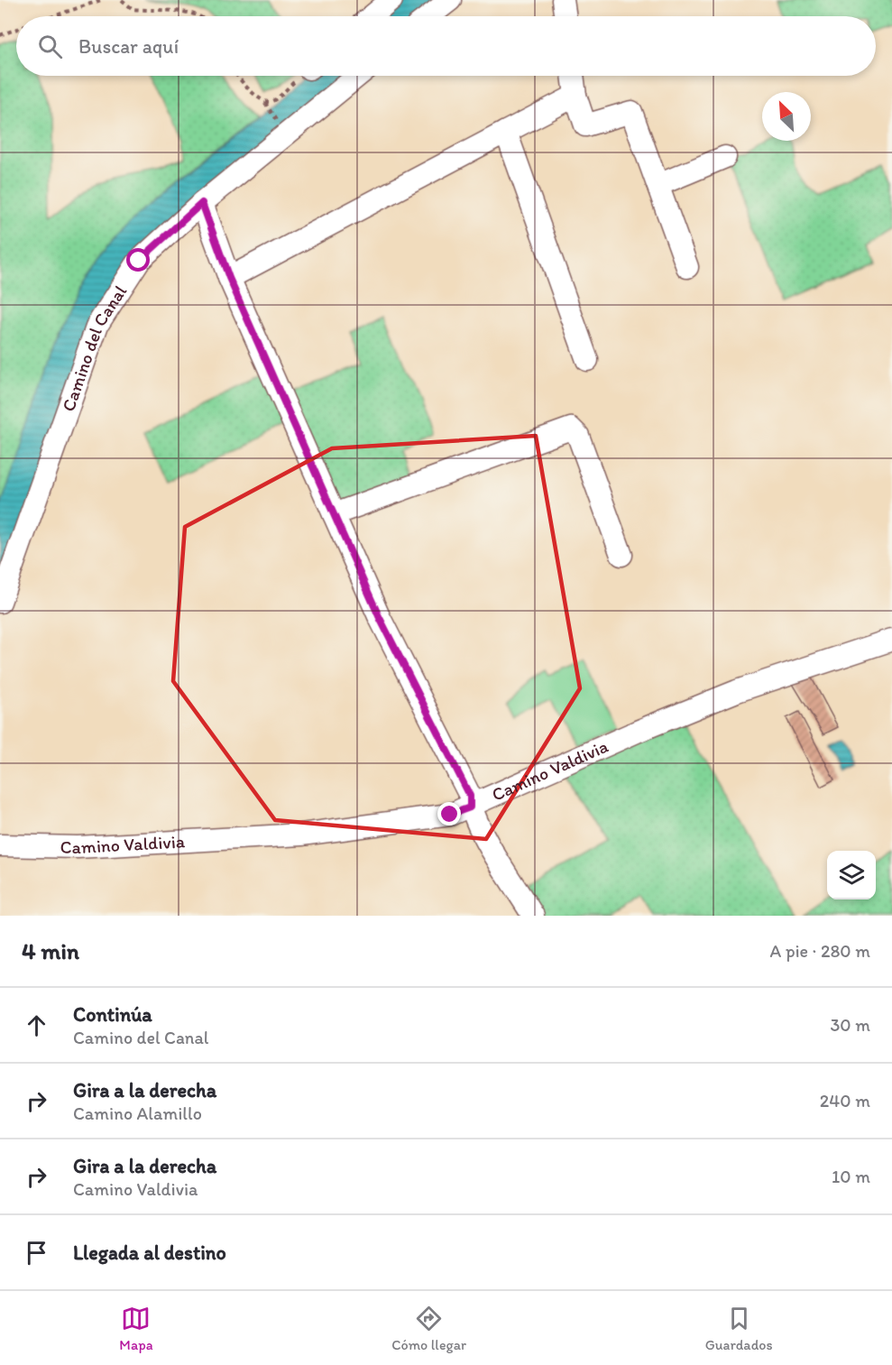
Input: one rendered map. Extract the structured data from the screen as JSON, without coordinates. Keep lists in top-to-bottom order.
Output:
{
  "streets": {
    "street": ["Camino del Canal", "Camino Valdivia"]
  },
  "north": "top left",
  "page": {
    "search": "Buscar aquí",
    "heading": ["4 min", "A pie · 280 m"],
    "list": [
      ["Continúa", "Camino del Canal", "30 m"],
      ["Gira a la derecha", "Camino Alamillo", "240 m"],
      ["Gira a la derecha", "Camino Valdivia", "10 m"],
      "Llegada al destino"
    ],
    "nav": ["Mapa", "Cómo llegar", "Guardados"]
  }
}
